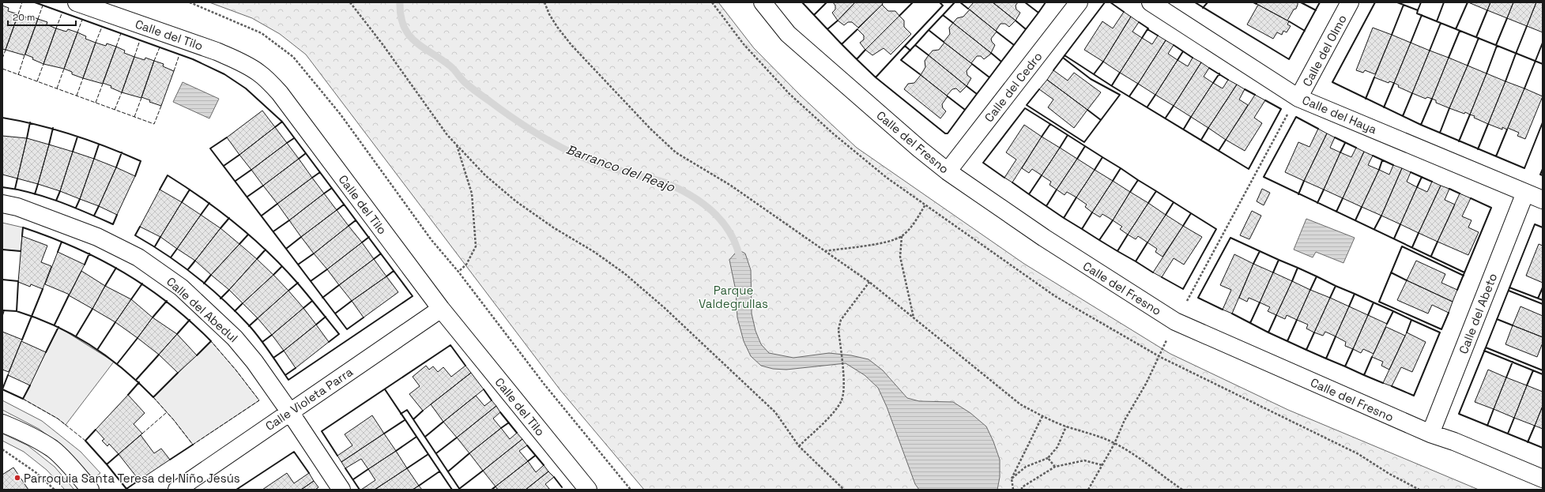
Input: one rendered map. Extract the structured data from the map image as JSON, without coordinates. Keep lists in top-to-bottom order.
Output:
{
  "streets": {
    "street": [
      "Calle del Tilo",
      "Calle del Olmo",
      "Calle del Cedro",
      "Calle del Haya",
      "Calle del Fresno",
      "Calle del Abedul",
      "Calle del Abeto",
      "Calle Violeta Parra"
    ]
  },
  "crossings": [
    ["Calle del Tilo", "Calle Violeta Parra"],
    ["Calle del Olmo", "Calle del Haya"],
    ["Calle del Cedro", "Calle del Fresno"],
    ["Calle del Haya", "Calle del Abeto"],
    ["Calle del Fresno", "Calle del Abeto"],
    ["Calle del Abedul", "Calle Violeta Parra"]
  ],
  "water": ["Barranco del Reajo"],
  "parks": ["Parque Valdegrullas"],
  "places": ["Parroquia Santa Teresa del Niño Jesús"],
  "scale_bar": "20 m"
}
